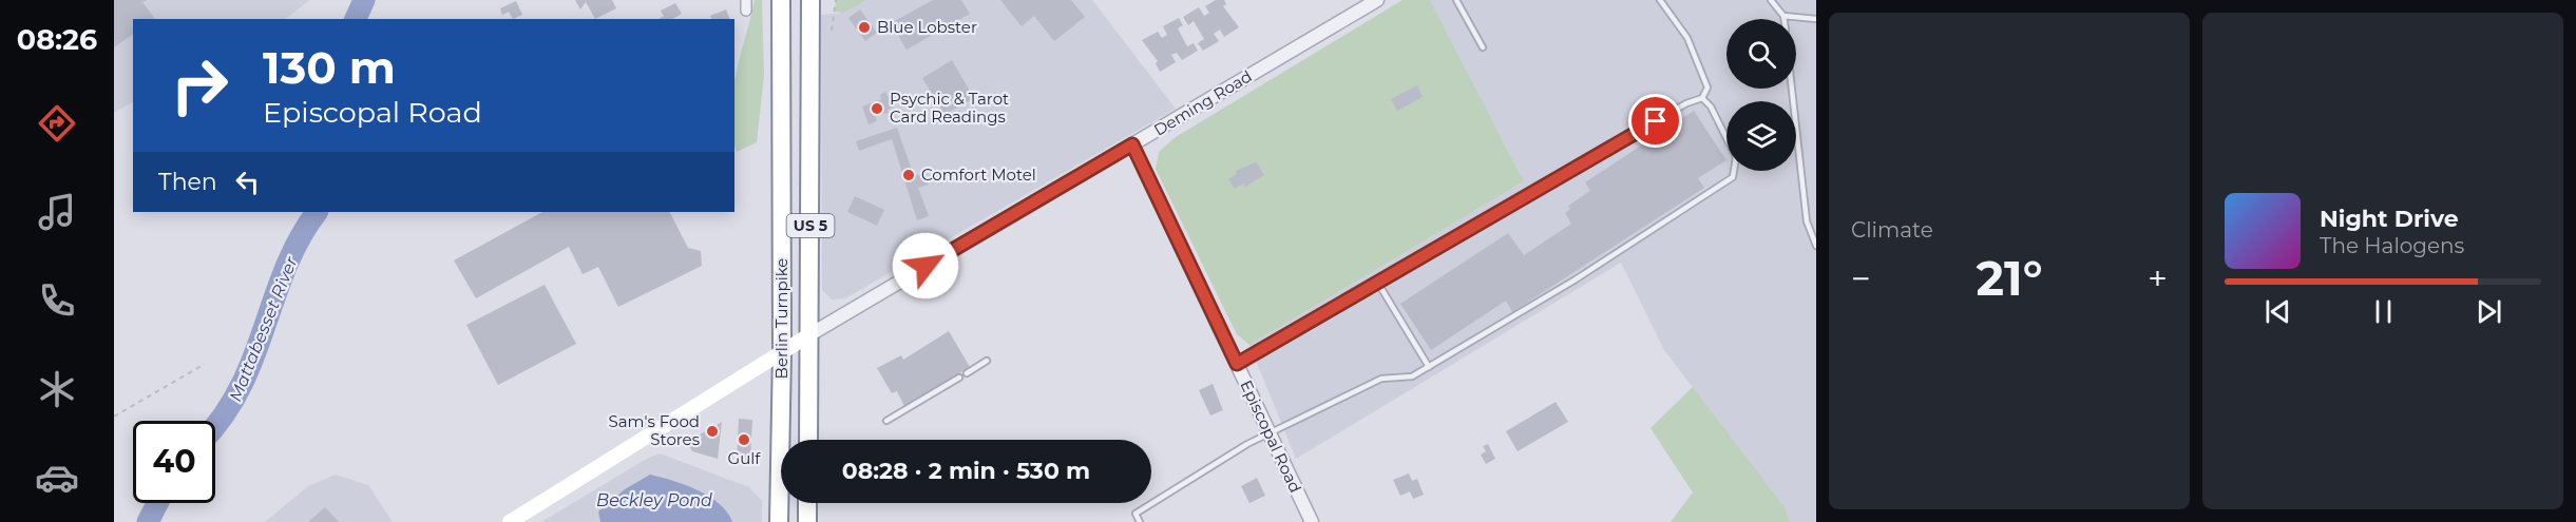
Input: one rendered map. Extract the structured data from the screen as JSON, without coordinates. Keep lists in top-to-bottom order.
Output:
{
  "streets": {
    "highway": ["US 5", "Berlin Turnpike"],
    "main road": ["Deming Road"],
    "street": ["Episcopal Road"]
  },
  "crossings": [
    ["Deming Road", "Berlin Turnpike"],
    ["Deming Road", "Episcopal Road"]
  ],
  "water": ["Mattabesset River", "Beckley Pond"],
  "places": [
    "Blue Lobster",
    "Psychic & Tarot Card Readings",
    "Comfort Motel",
    "Sam's Food Stores",
    "Gulf"
  ],
  "page": {
    "tabs": "08:26",
    "tile": "Climate",
    "turn": ["130 m", "Episcopal Road"],
    "then": "Then",
    "song": ["Night Drive", "The Halogens"],
    "heat": ["−", "21°", "+"],
    "limit": "40",
    "trip": "08:28 · 2 min · 530 m"
  }
}
